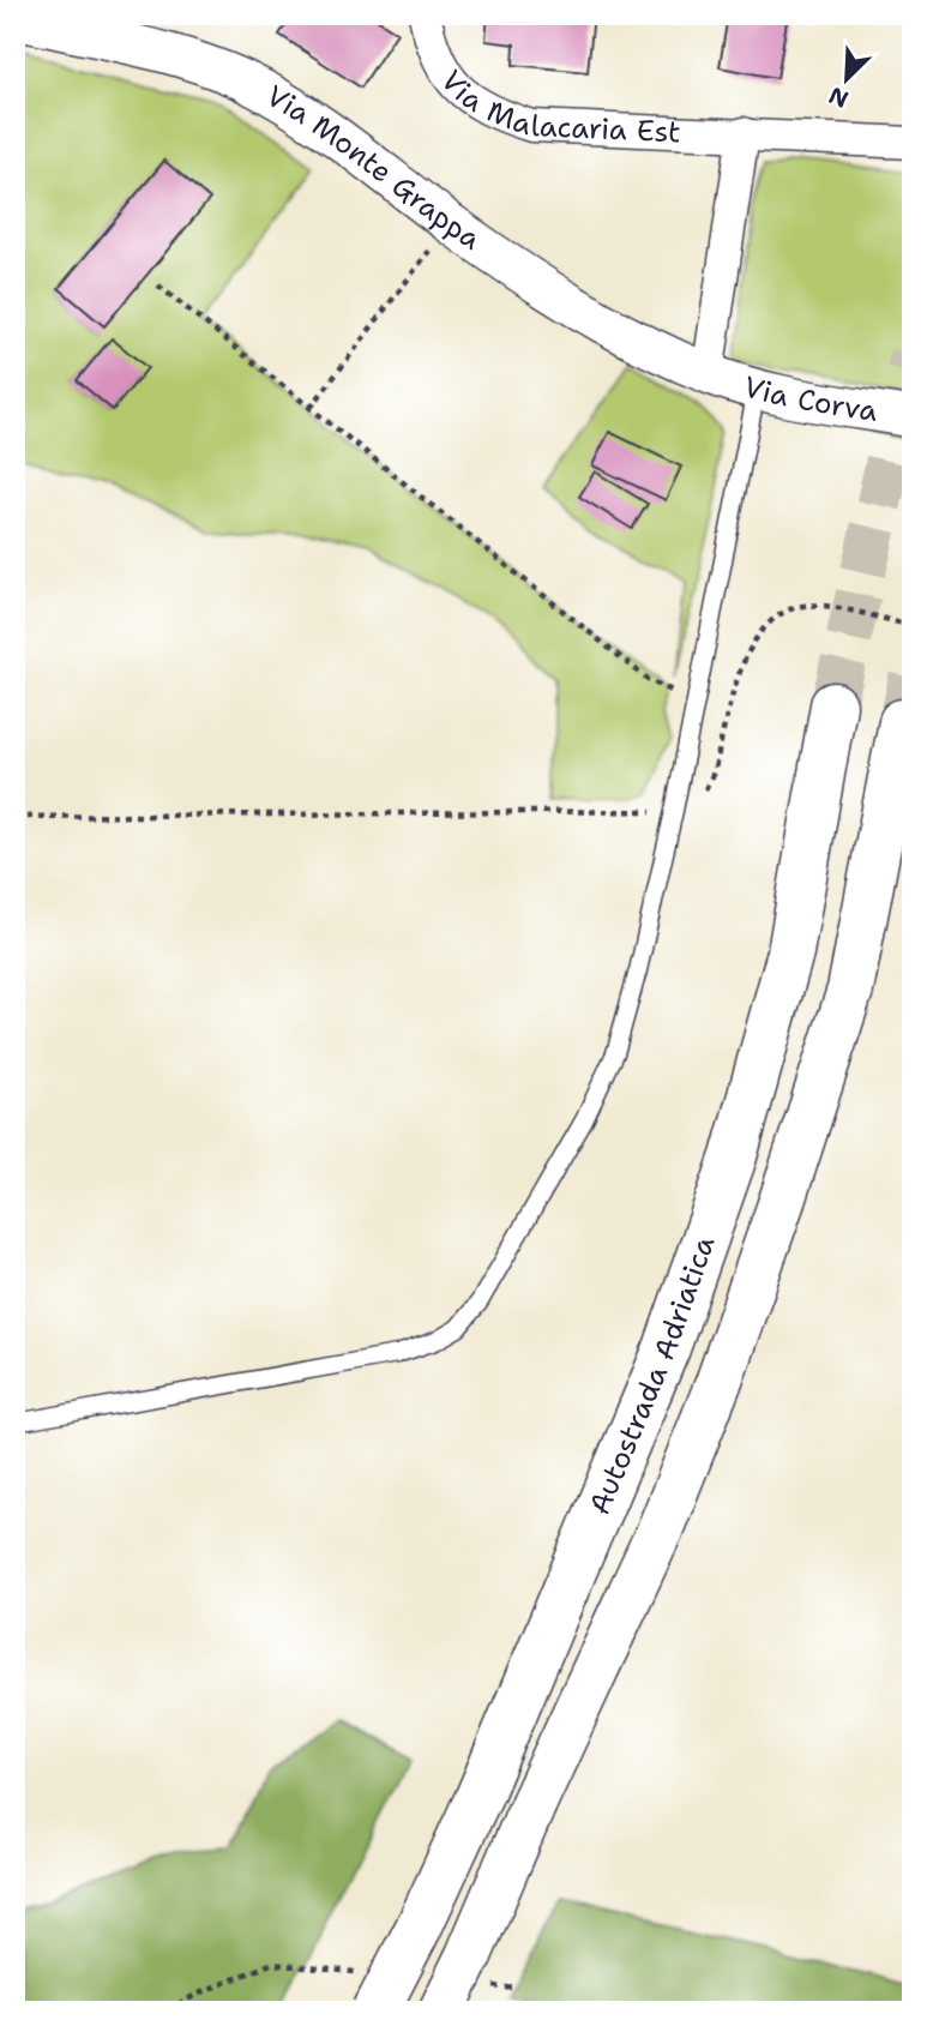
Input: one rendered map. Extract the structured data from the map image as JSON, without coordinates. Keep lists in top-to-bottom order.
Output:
{
  "streets": {
    "highway": ["Autostrada Adriatica"],
    "street": ["Via Malacaria Est", "Via Monte Grappa", "Via Corva"]
  },
  "crossings": [
    ["Via Monte Grappa", "Via Corva"]
  ],
  "north": "bottom left"
}
